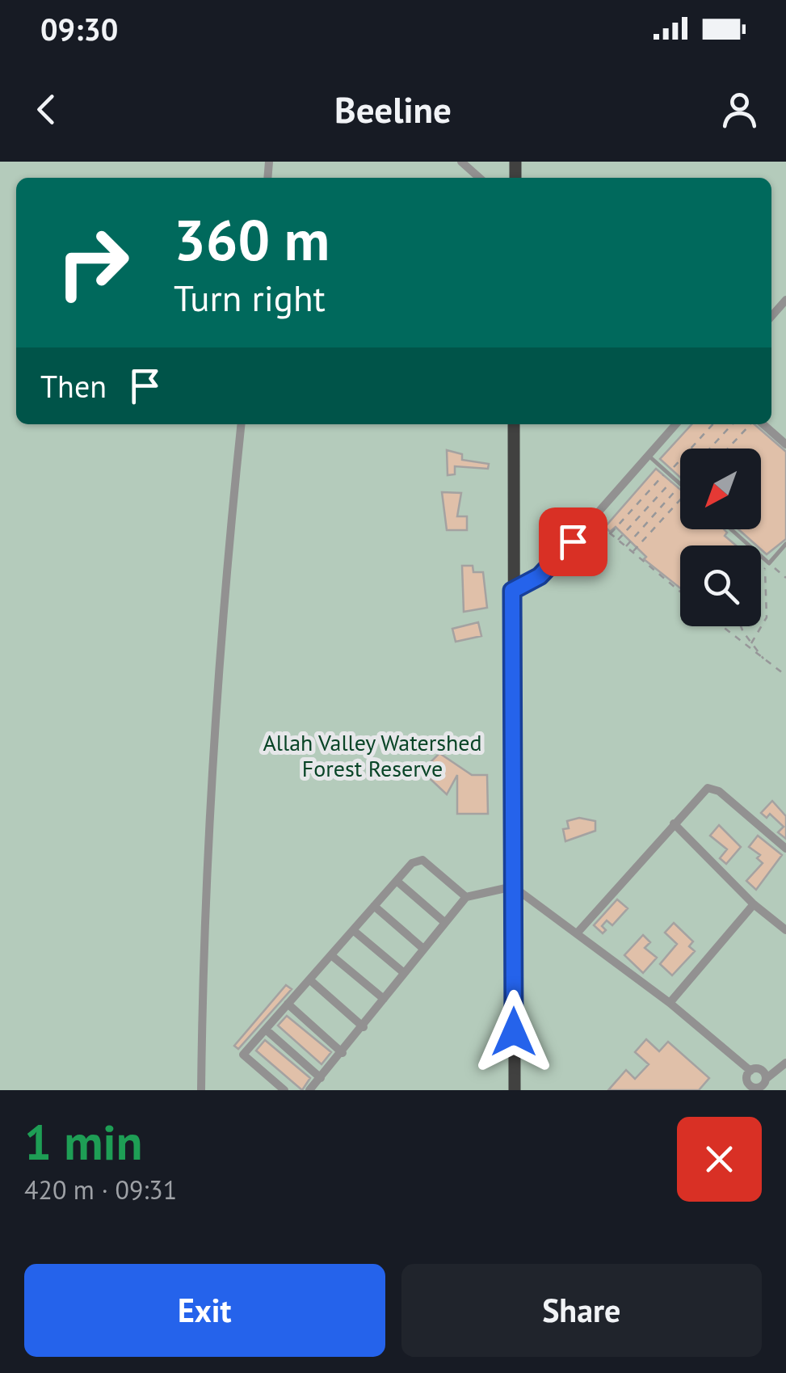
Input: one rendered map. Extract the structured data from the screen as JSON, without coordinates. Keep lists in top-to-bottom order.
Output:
{
  "parks": ["Allah Valley Watershed Forest Reserve"],
  "north": "bottom left",
  "page": {
    "status": "09:30",
    "header": "Beeline",
    "turn": ["360 m", "Turn right"],
    "then": "Then",
    "heading": ["1 min", "420 m · 09:31"],
    "buttons": ["Exit", "Share"]
  }
}
